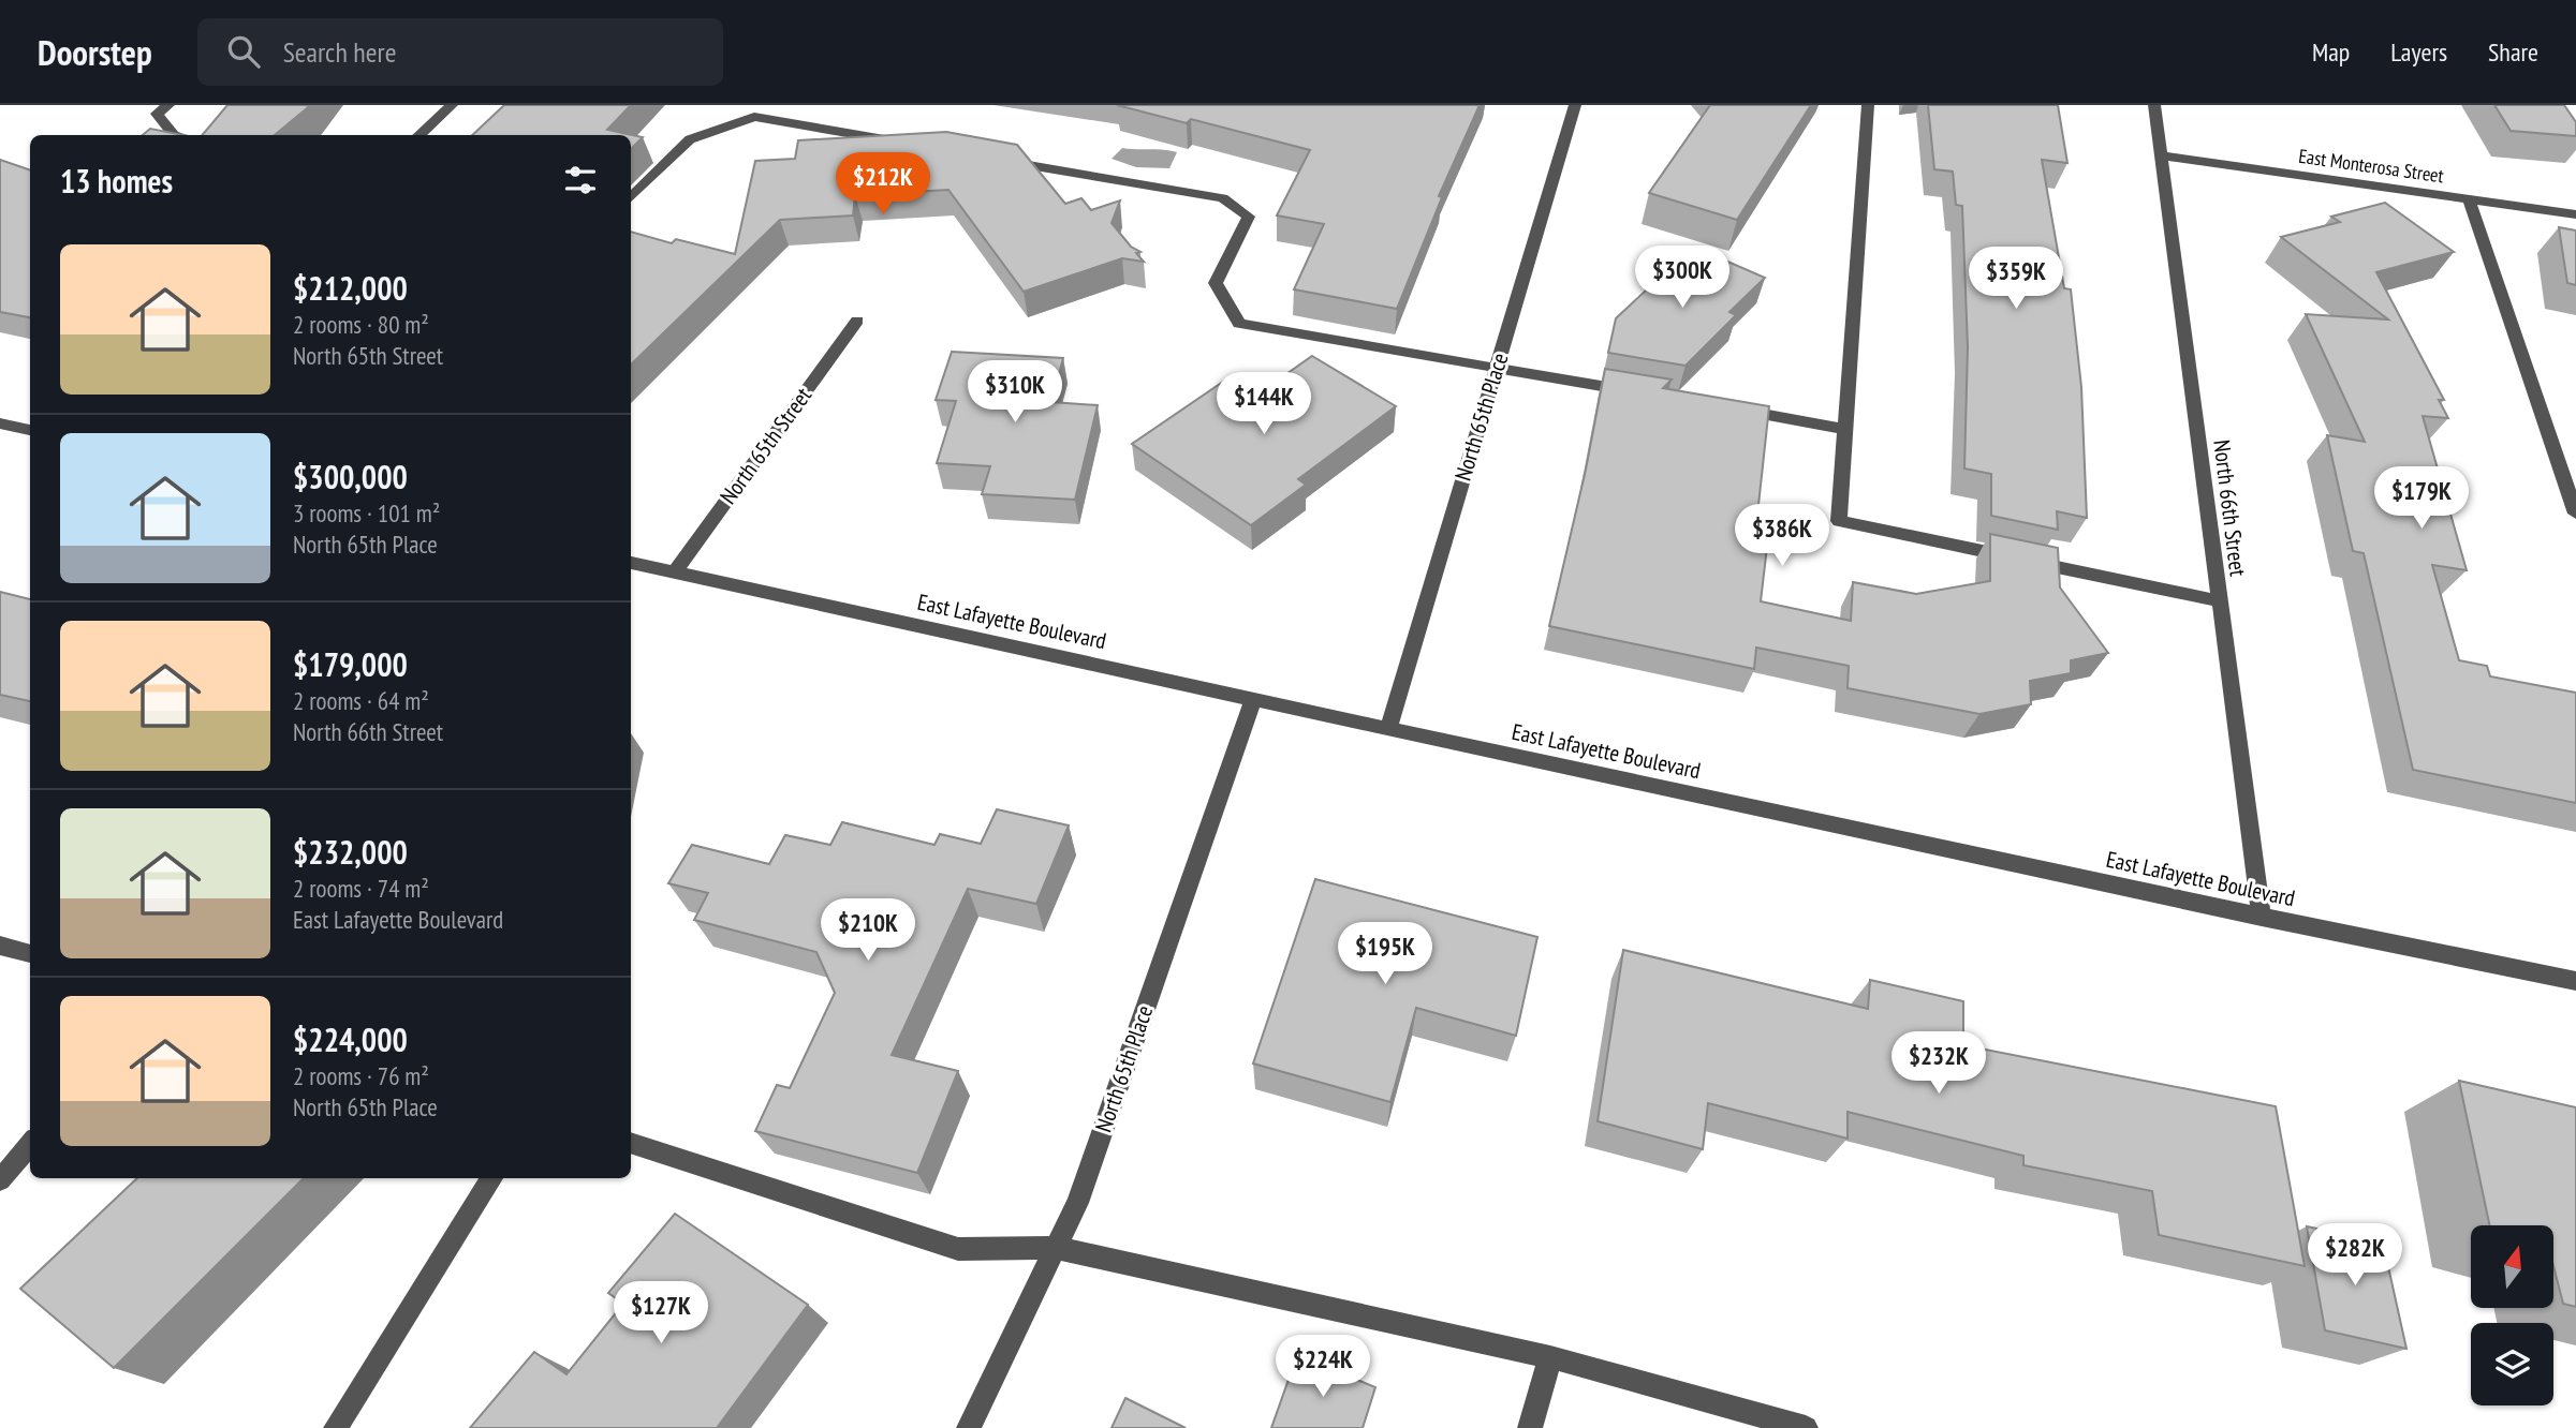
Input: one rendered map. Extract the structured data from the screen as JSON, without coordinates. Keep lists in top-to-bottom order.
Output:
{
  "streets": {
    "street": [
      "East Monterosa Street",
      "North 65th Place",
      "North 65th Street",
      "North 66th Street",
      "East Lafayette Boulevard"
    ]
  },
  "crossings": [
    ["East Monterosa Street", "North 66th Street"],
    ["North 65th Place", "East Lafayette Boulevard"],
    ["North 65th Street", "East Lafayette Boulevard"],
    ["North 66th Street", "East Lafayette Boulevard"]
  ],
  "north": "top",
  "page": {
    "header": "Doorstep",
    "search": "Search here",
    "nav": ["Map", "Layers", "Share"],
    "heading": "13 homes",
    "price": [
      "$212K",
      "$300K",
      "$359K",
      "$310K",
      "$144K",
      "$179K",
      "$386K",
      "$210K",
      "$195K",
      "$232K",
      "$282K",
      "$127K",
      "$224K"
    ],
    "list": [
      {
        "name": "$212,000",
        "note": "2 rooms · 80 m² · North 65th Street"
      },
      {
        "name": "$300,000",
        "note": "3 rooms · 101 m² · North 65th Place"
      },
      {
        "name": "$179,000",
        "note": "2 rooms · 64 m² · North 66th Street"
      },
      {
        "name": "$232,000",
        "note": "2 rooms · 74 m² · East Lafayette Boulevard"
      },
      {
        "name": "$224,000",
        "note": "2 rooms · 76 m² · North 65th Place"
      }
    ]
  }
}
